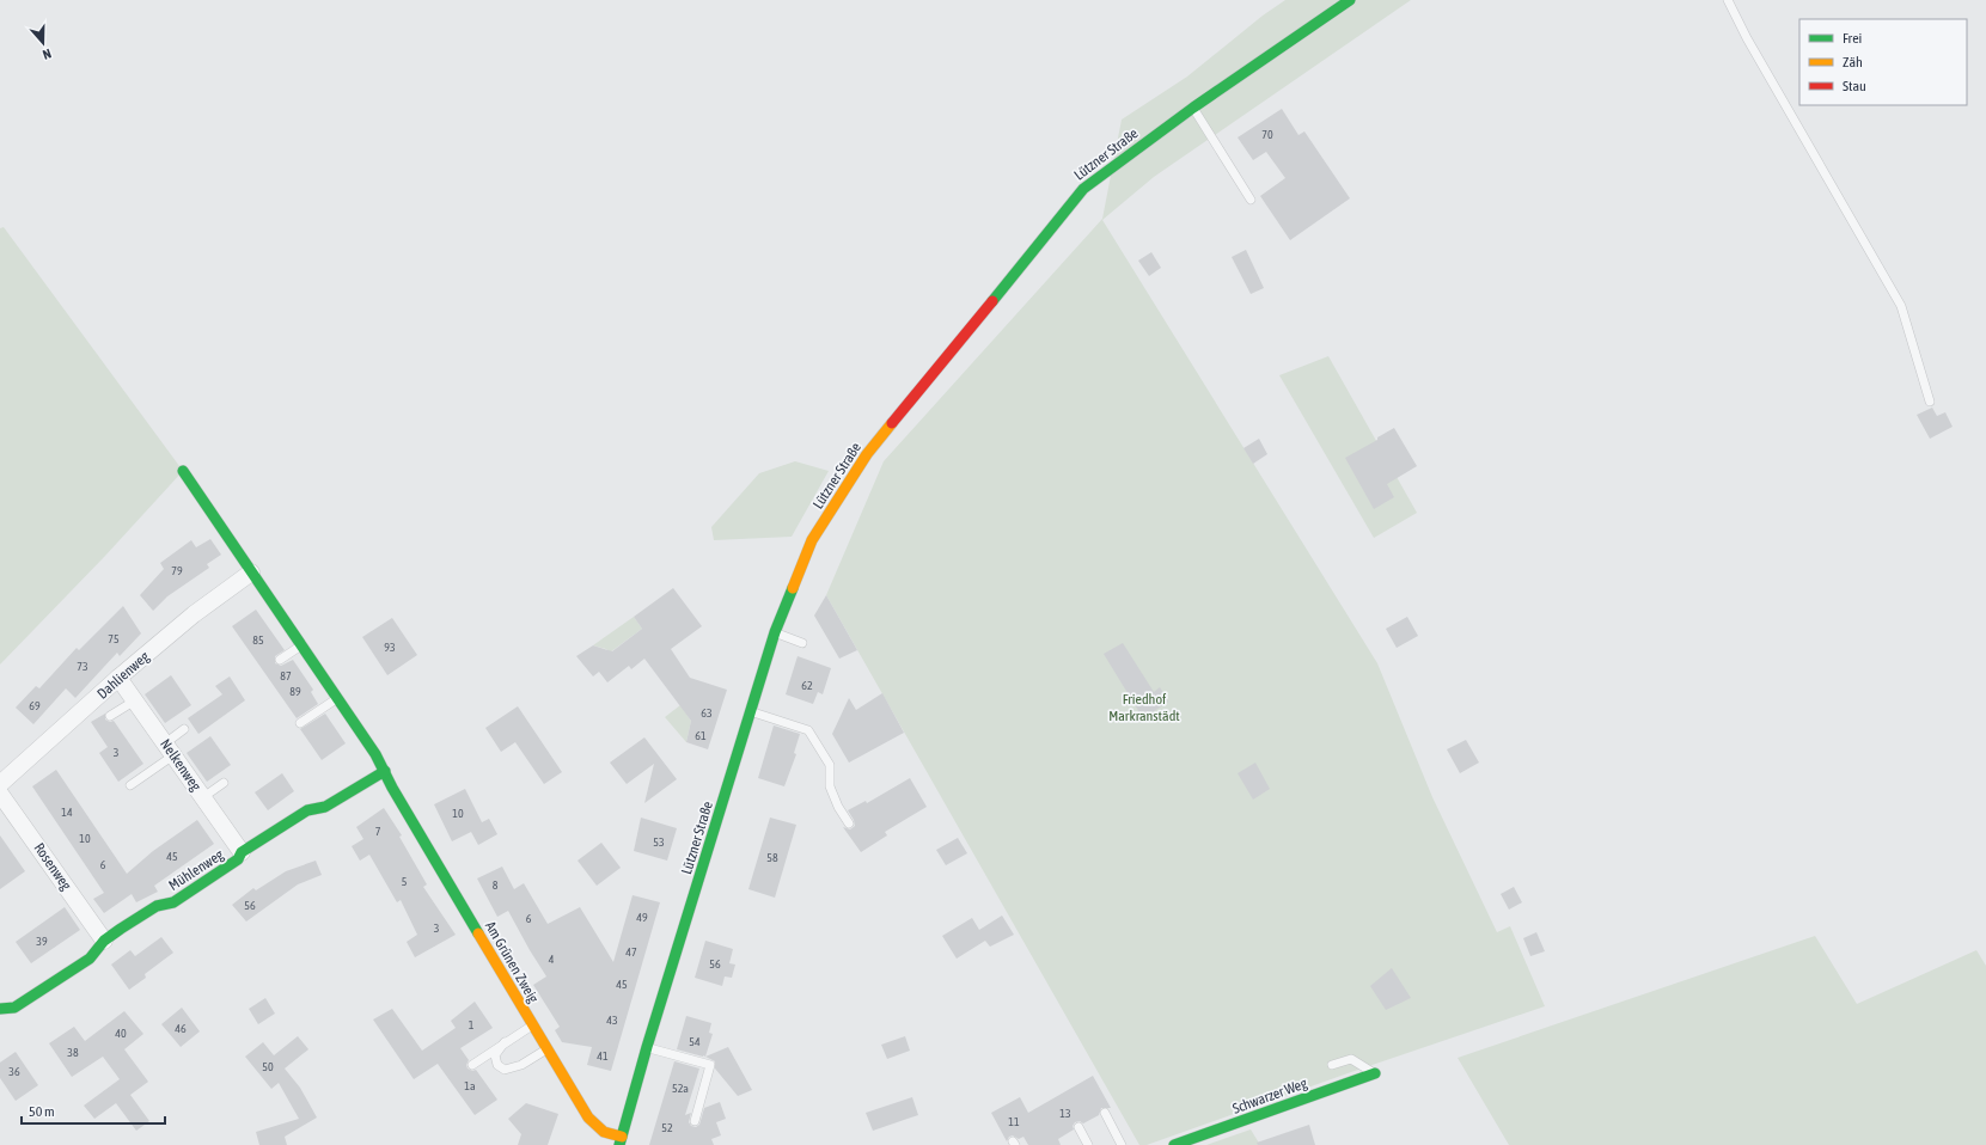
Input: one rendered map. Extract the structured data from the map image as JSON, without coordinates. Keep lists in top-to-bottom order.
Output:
{
  "streets": {
    "street": [
      "Lützner Straße",
      "Dahlienweg",
      "Nelkenweg",
      "Rosenweg",
      "Mühlenweg",
      "Am Grünen Zweig",
      "Schwarzer Weg"
    ]
  },
  "crossings": [
    ["Lützner Straße", "Am Grünen Zweig"],
    ["Dahlienweg", "Nelkenweg"],
    ["Nelkenweg", "Mühlenweg"],
    ["Rosenweg", "Mühlenweg"],
    ["Mühlenweg", "Am Grünen Zweig"]
  ],
  "parks": ["Friedhof Markranstädt"],
  "house_numbers": [
    "70",
    "79",
    "75",
    "85",
    "93",
    "73",
    "87",
    "62",
    "89",
    "69",
    "63",
    "61",
    "3",
    "14",
    "10",
    "7",
    "10",
    "53",
    "45",
    "58",
    "6",
    "5",
    "8",
    "56",
    "49",
    "6",
    "3",
    "39",
    "47",
    "4",
    "56",
    "45",
    "43",
    "1",
    "46",
    "40",
    "54",
    "38",
    "41",
    "50",
    "36",
    "1a",
    "52a",
    "13",
    "11",
    "52"
  ],
  "legend": ["Frei", "Zäh", "Stau"],
  "scale_bar": "50 m",
  "north": "bottom"
}
